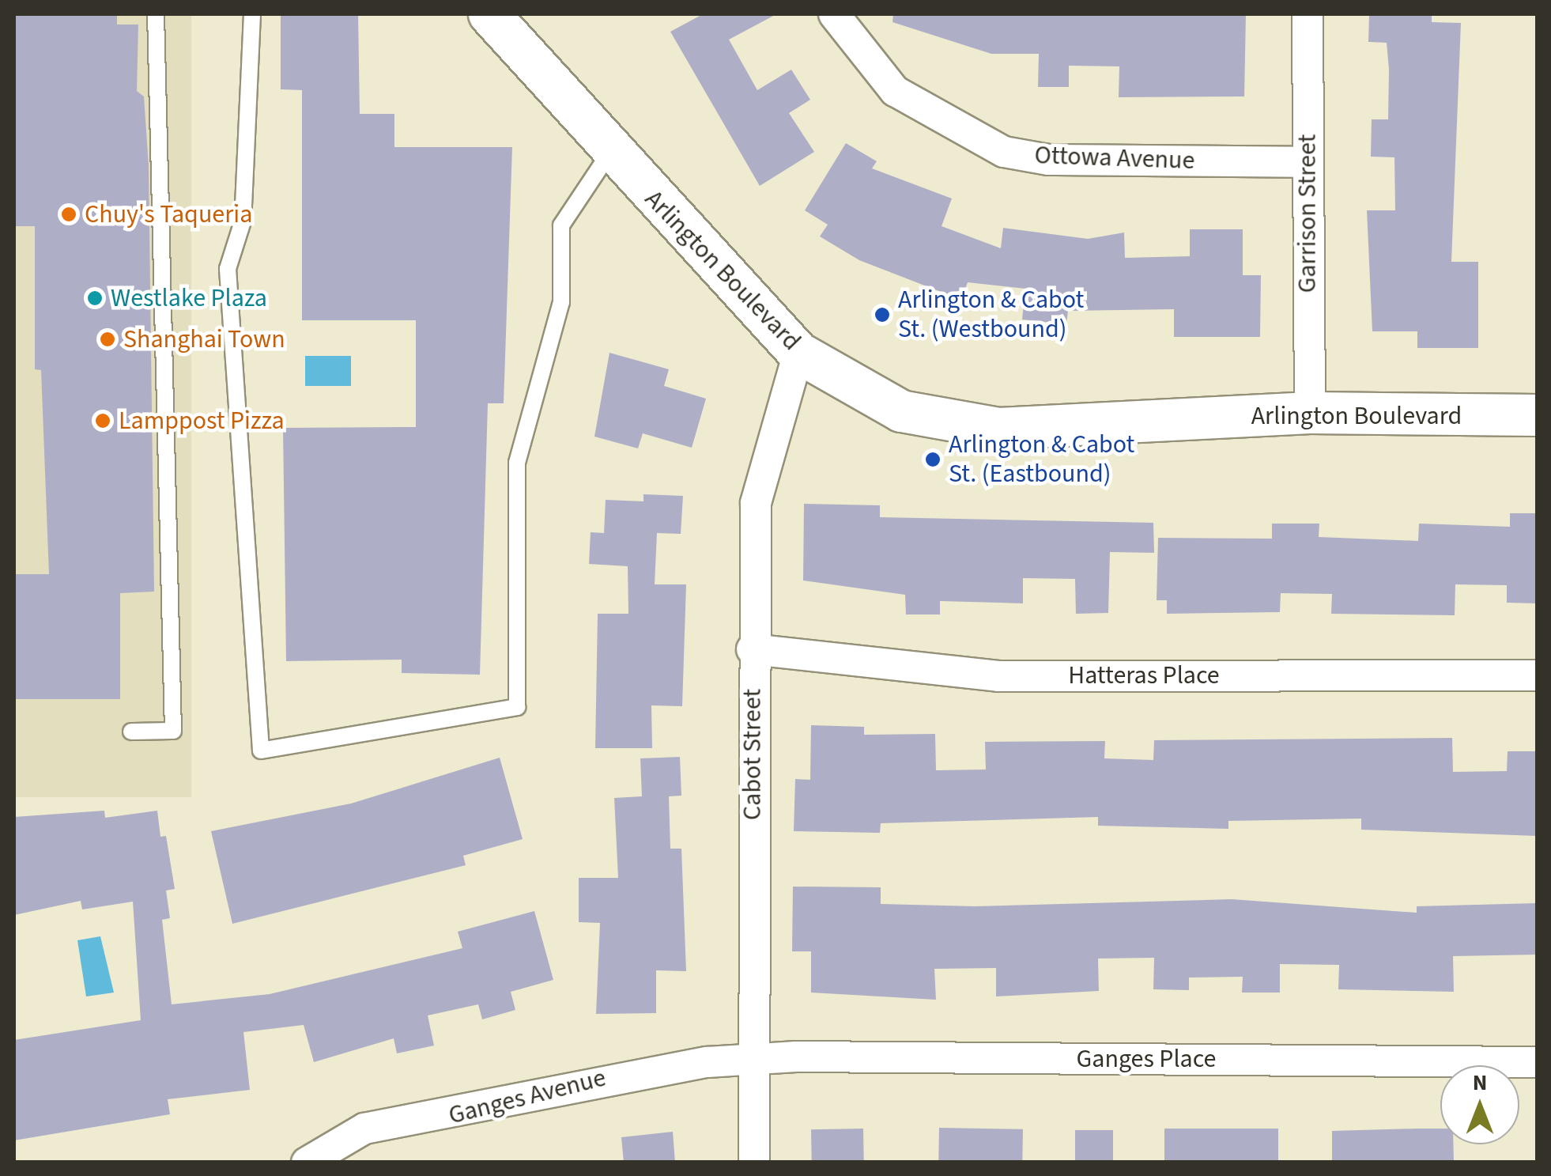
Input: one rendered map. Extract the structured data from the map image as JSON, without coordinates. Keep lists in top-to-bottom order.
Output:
{
  "streets": {
    "street": [
      "Ottowa Avenue",
      "Garrison Street",
      "Arlington Boulevard",
      "Hatteras Place",
      "Cabot Street",
      "Ganges Place",
      "Ganges Avenue"
    ]
  },
  "crossings": [
    ["Ottowa Avenue", "Garrison Street"],
    ["Garrison Street", "Arlington Boulevard"],
    ["Arlington Boulevard", "Cabot Street"],
    ["Hatteras Place", "Cabot Street"],
    ["Cabot Street", "Ganges Place"],
    ["Cabot Street", "Ganges Avenue"],
    ["Ganges Place", "Ganges Avenue"]
  ],
  "places": [
    "Chuy's Taqueria",
    "Westlake Plaza",
    "Arlington & Cabot St. (Westbound)",
    "Shanghai Town",
    "Lamppost Pizza",
    "Arlington & Cabot St. (Eastbound)"
  ],
  "north": "top"
}
